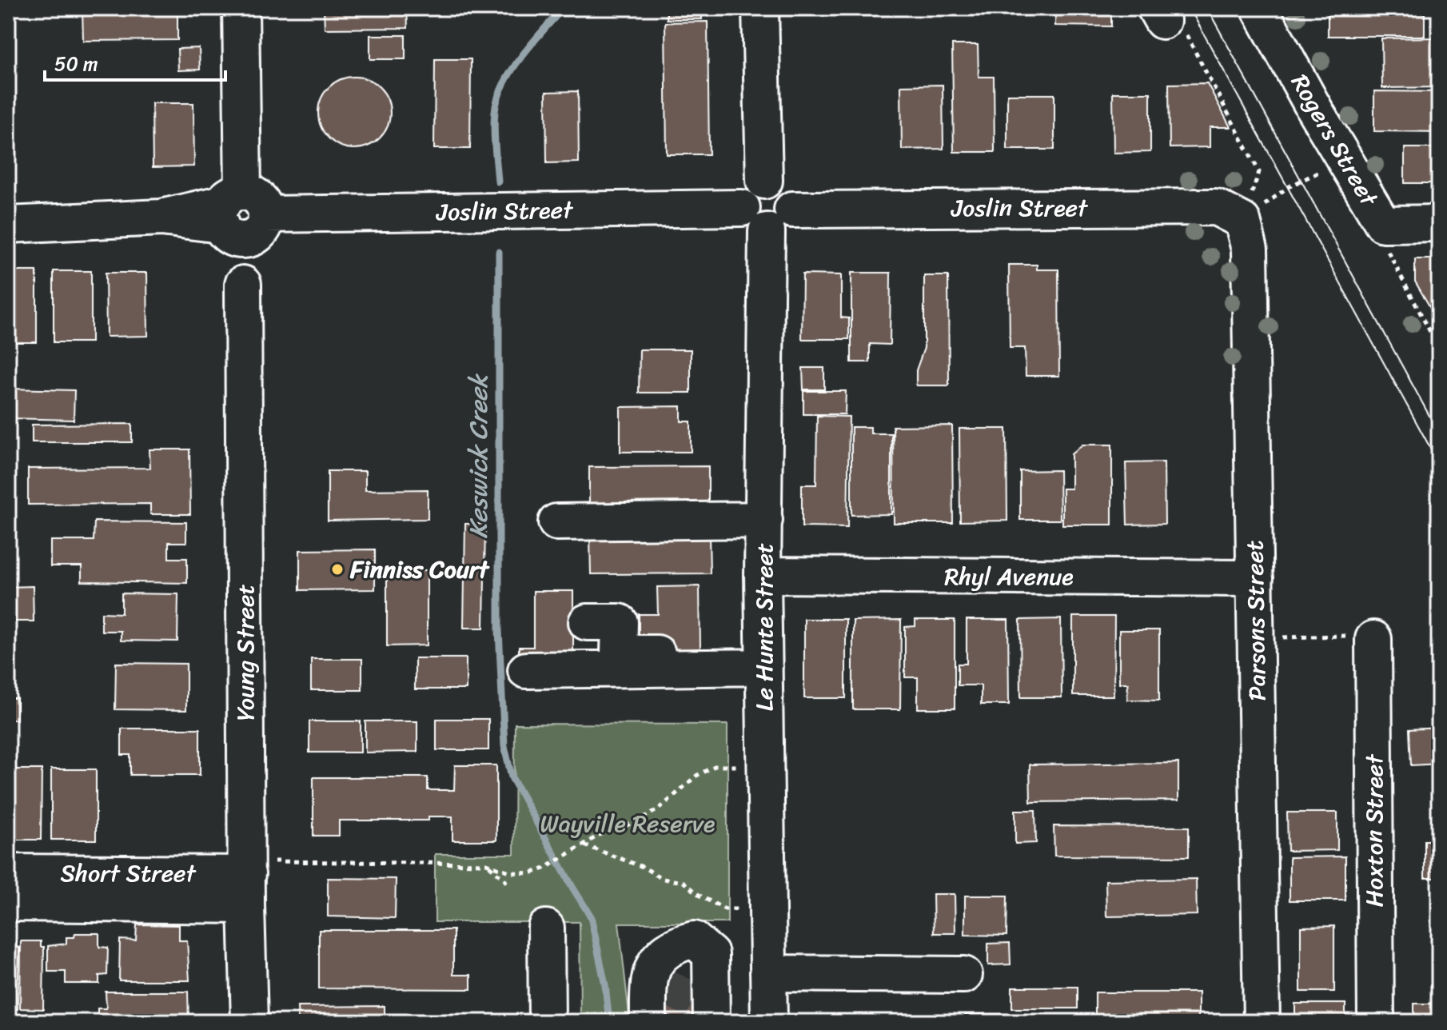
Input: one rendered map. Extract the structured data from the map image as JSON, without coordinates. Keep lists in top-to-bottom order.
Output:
{
  "streets": {
    "street": [
      "Rogers Street",
      "Joslin Street",
      "Rhyl Avenue",
      "Parsons Street",
      "Le Hunte Street",
      "Young Street",
      "Hoxton Street",
      "Short Street"
    ]
  },
  "crossings": [
    ["Joslin Street", "Parsons Street"],
    ["Joslin Street", "Le Hunte Street"],
    ["Joslin Street", "Young Street"],
    ["Rhyl Avenue", "Parsons Street"],
    ["Rhyl Avenue", "Le Hunte Street"],
    ["Young Street", "Short Street"]
  ],
  "water": ["Keswick Creek"],
  "parks": ["Wayville Reserve"],
  "places": ["Finniss Court"],
  "scale_bar": "50 m"
}
